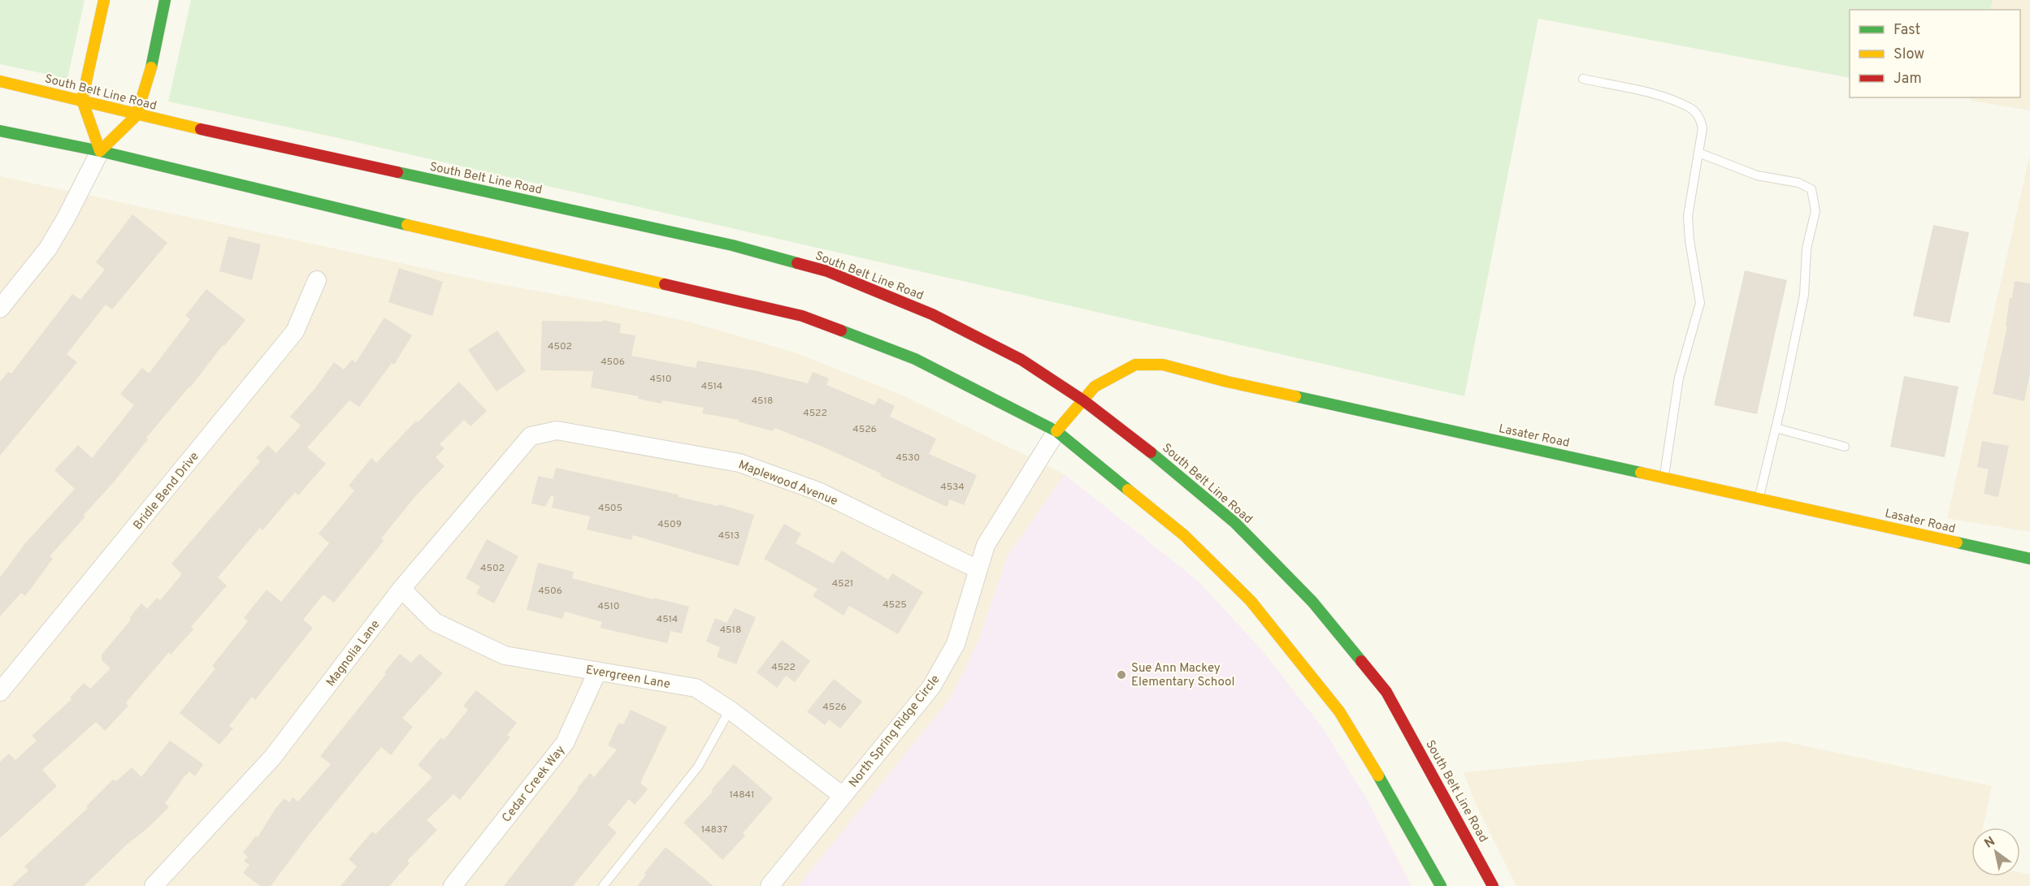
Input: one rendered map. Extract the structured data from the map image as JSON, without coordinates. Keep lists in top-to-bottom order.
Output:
{
  "streets": {
    "main road": ["South Belt Line Road", "Lasater Road"],
    "street": [
      "Maplewood Avenue",
      "Bridle Bend Drive",
      "Magnolia Lane",
      "Evergreen Lane",
      "North Spring Ridge Circle",
      "Cedar Creek Way"
    ]
  },
  "crossings": [
    ["South Belt Line Road", "Lasater Road"],
    ["Lasater Road", "North Spring Ridge Circle"],
    ["Maplewood Avenue", "Magnolia Lane"],
    ["Maplewood Avenue", "North Spring Ridge Circle"],
    ["Magnolia Lane", "Evergreen Lane"],
    ["Evergreen Lane", "North Spring Ridge Circle"],
    ["Evergreen Lane", "Cedar Creek Way"]
  ],
  "places": ["Sue Ann Mackey Elementary School"],
  "house_numbers": [
    "4502",
    "4506",
    "4510",
    "4514",
    "4518",
    "4522",
    "4526",
    "4530",
    "4534",
    "4505",
    "4509",
    "4513",
    "4502",
    "4521",
    "4506",
    "4525",
    "4510",
    "4514",
    "4518",
    "4522",
    "4526",
    "14841",
    "14837"
  ],
  "legend": ["Fast", "Slow", "Jam"],
  "north": "top left"
}
